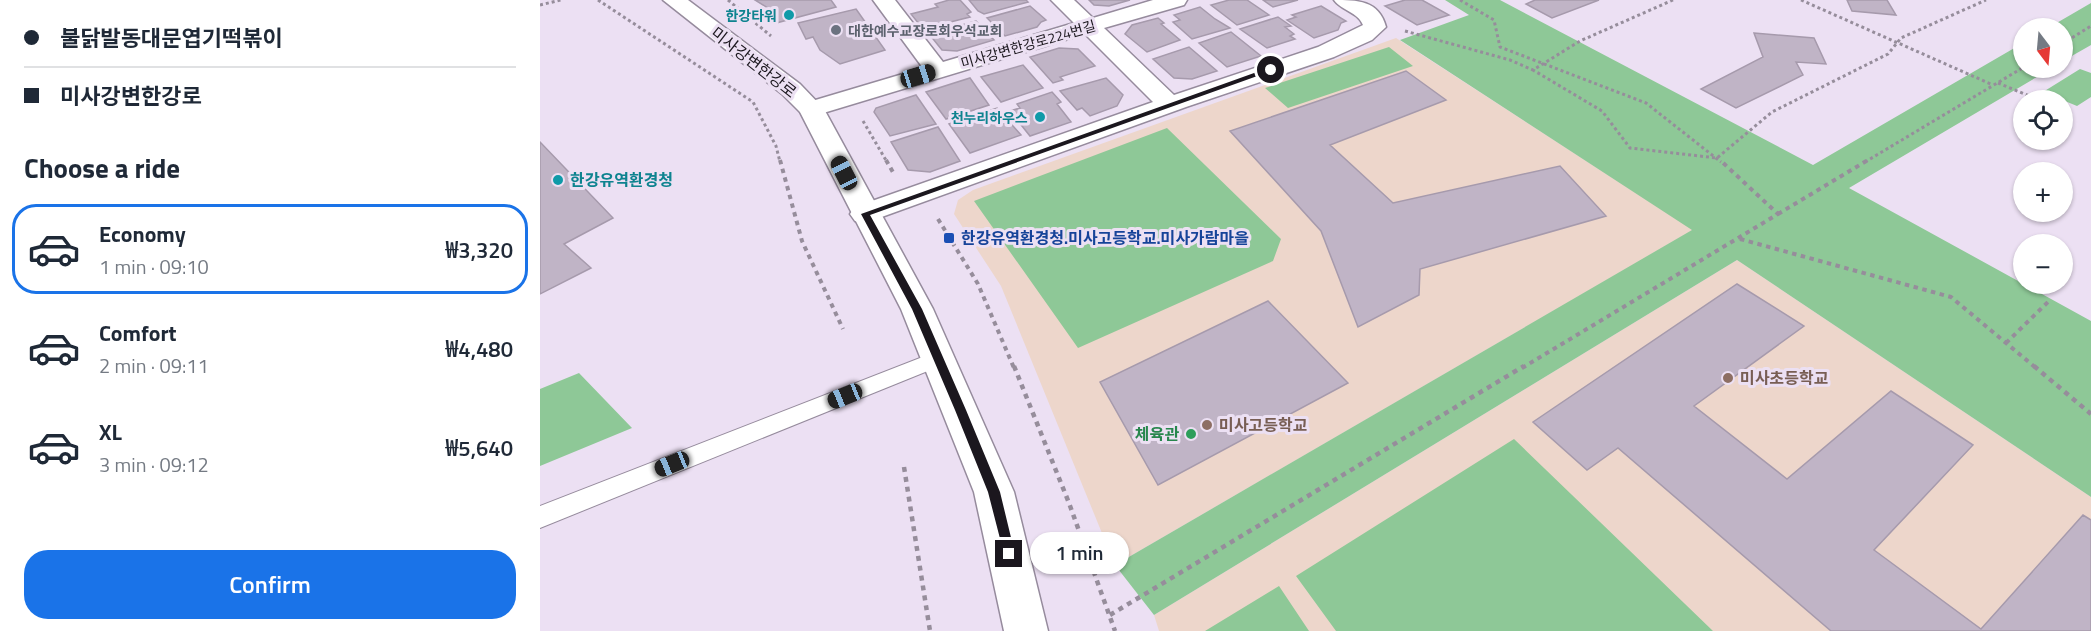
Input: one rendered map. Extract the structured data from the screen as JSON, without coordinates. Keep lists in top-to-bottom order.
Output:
{
  "streets": {
    "street": ["미사강변한강로224번길", "미사강변한강로"]
  },
  "crossings": [
    ["미사강변한강로224번길", "미사강변한강로"]
  ],
  "places": {
    "other": [
      "한강타워",
      "대한예수교장로회우석교회",
      "천누리하우스",
      "한강유역환경청",
      "미사초등학교",
      "미사고등학교",
      "체육관"
    ],
    "transit": ["한강유역환경청.미사고등학교.미사가람마을"]
  },
  "north": "bottom",
  "page": {
    "banner": ["불닭발동대문엽기떡볶이", "미사강변한강로"],
    "map_buttons": ["+", "−"],
    "heading": "Choose a ride",
    "list": [
      {
        "name": "Economy",
        "note": "1 min · 09:10",
        "value": "₩3,320"
      },
      {
        "name": "Comfort",
        "note": "2 min · 09:11",
        "value": "₩4,480"
      },
      {
        "name": "XL",
        "note": "3 min · 09:12",
        "value": "₩5,640"
      }
    ],
    "bubble": "1 min",
    "buttons": "Confirm"
  }
}
